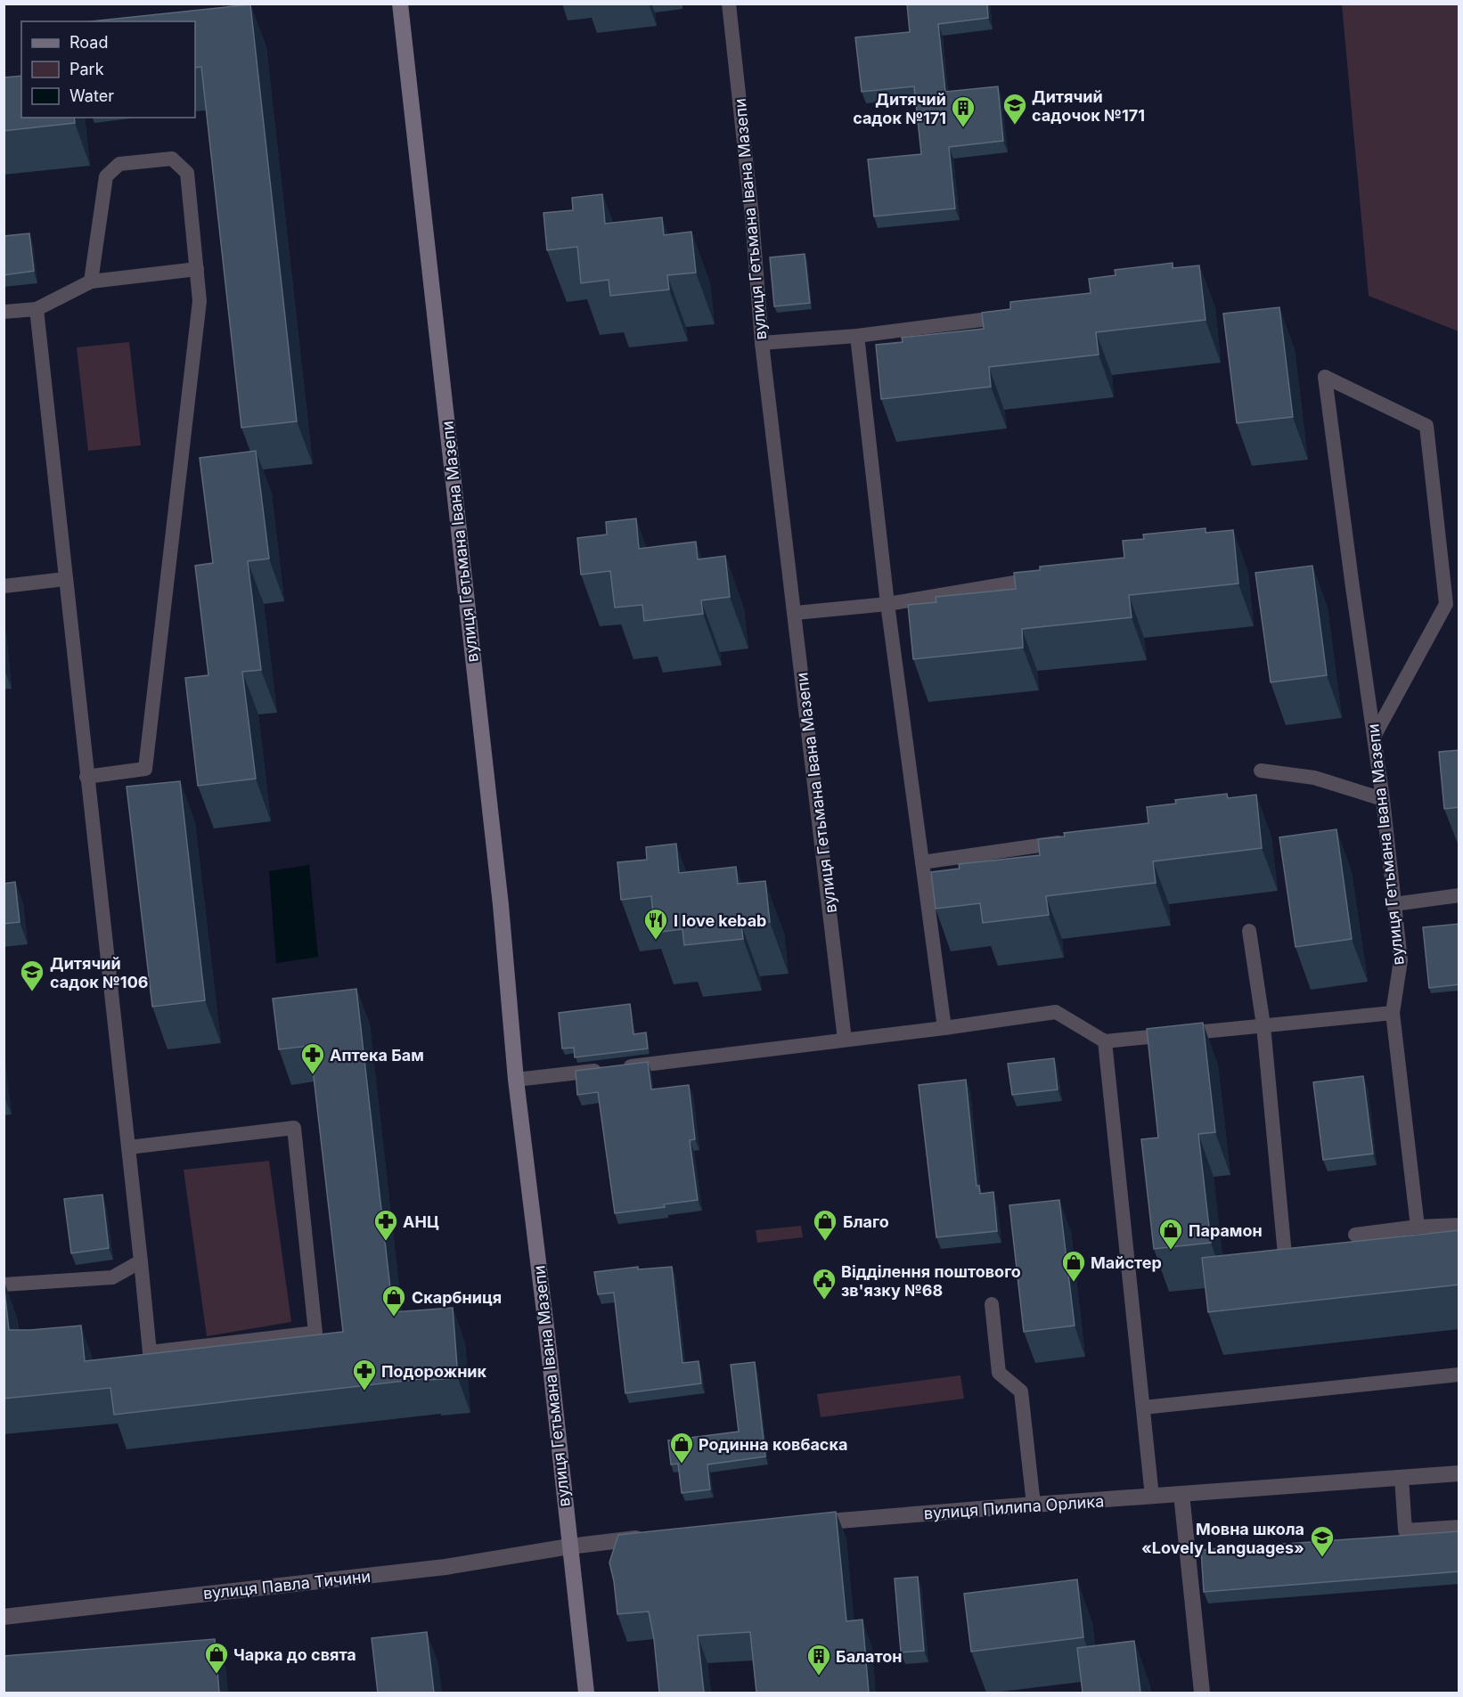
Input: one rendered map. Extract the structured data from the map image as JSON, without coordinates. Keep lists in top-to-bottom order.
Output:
{
  "streets": {
    "main road": ["вулиця Гетьмана Івана Мазепи"],
    "street": ["вулиця Пилипа Орлика", "вулиця Павла Тичини"]
  },
  "crossings": [
    ["вулиця Гетьмана Івана Мазепи", "вулиця Павла Тичини"]
  ],
  "places": {
    "school or university": ["Дитячий садочок №171", "Дитячий садок №106", "Мовна школа «Lovely Languages»"],
    "building": ["Дитячий садок №171", "Балатон"],
    "restaurant": ["I love kebab"],
    "pharmacy": ["Аптека Бам", "АНЦ", "Подорожник"],
    "shop": [
      "Благо",
      "Парамон",
      "Майстер",
      "Скарбниця",
      "Родинна ковбаска",
      "Чарка до свята"
    ],
    "public building": ["Відділення поштового зв'язку №68"]
  },
  "legend": ["Road", "Park", "Water"]
}
